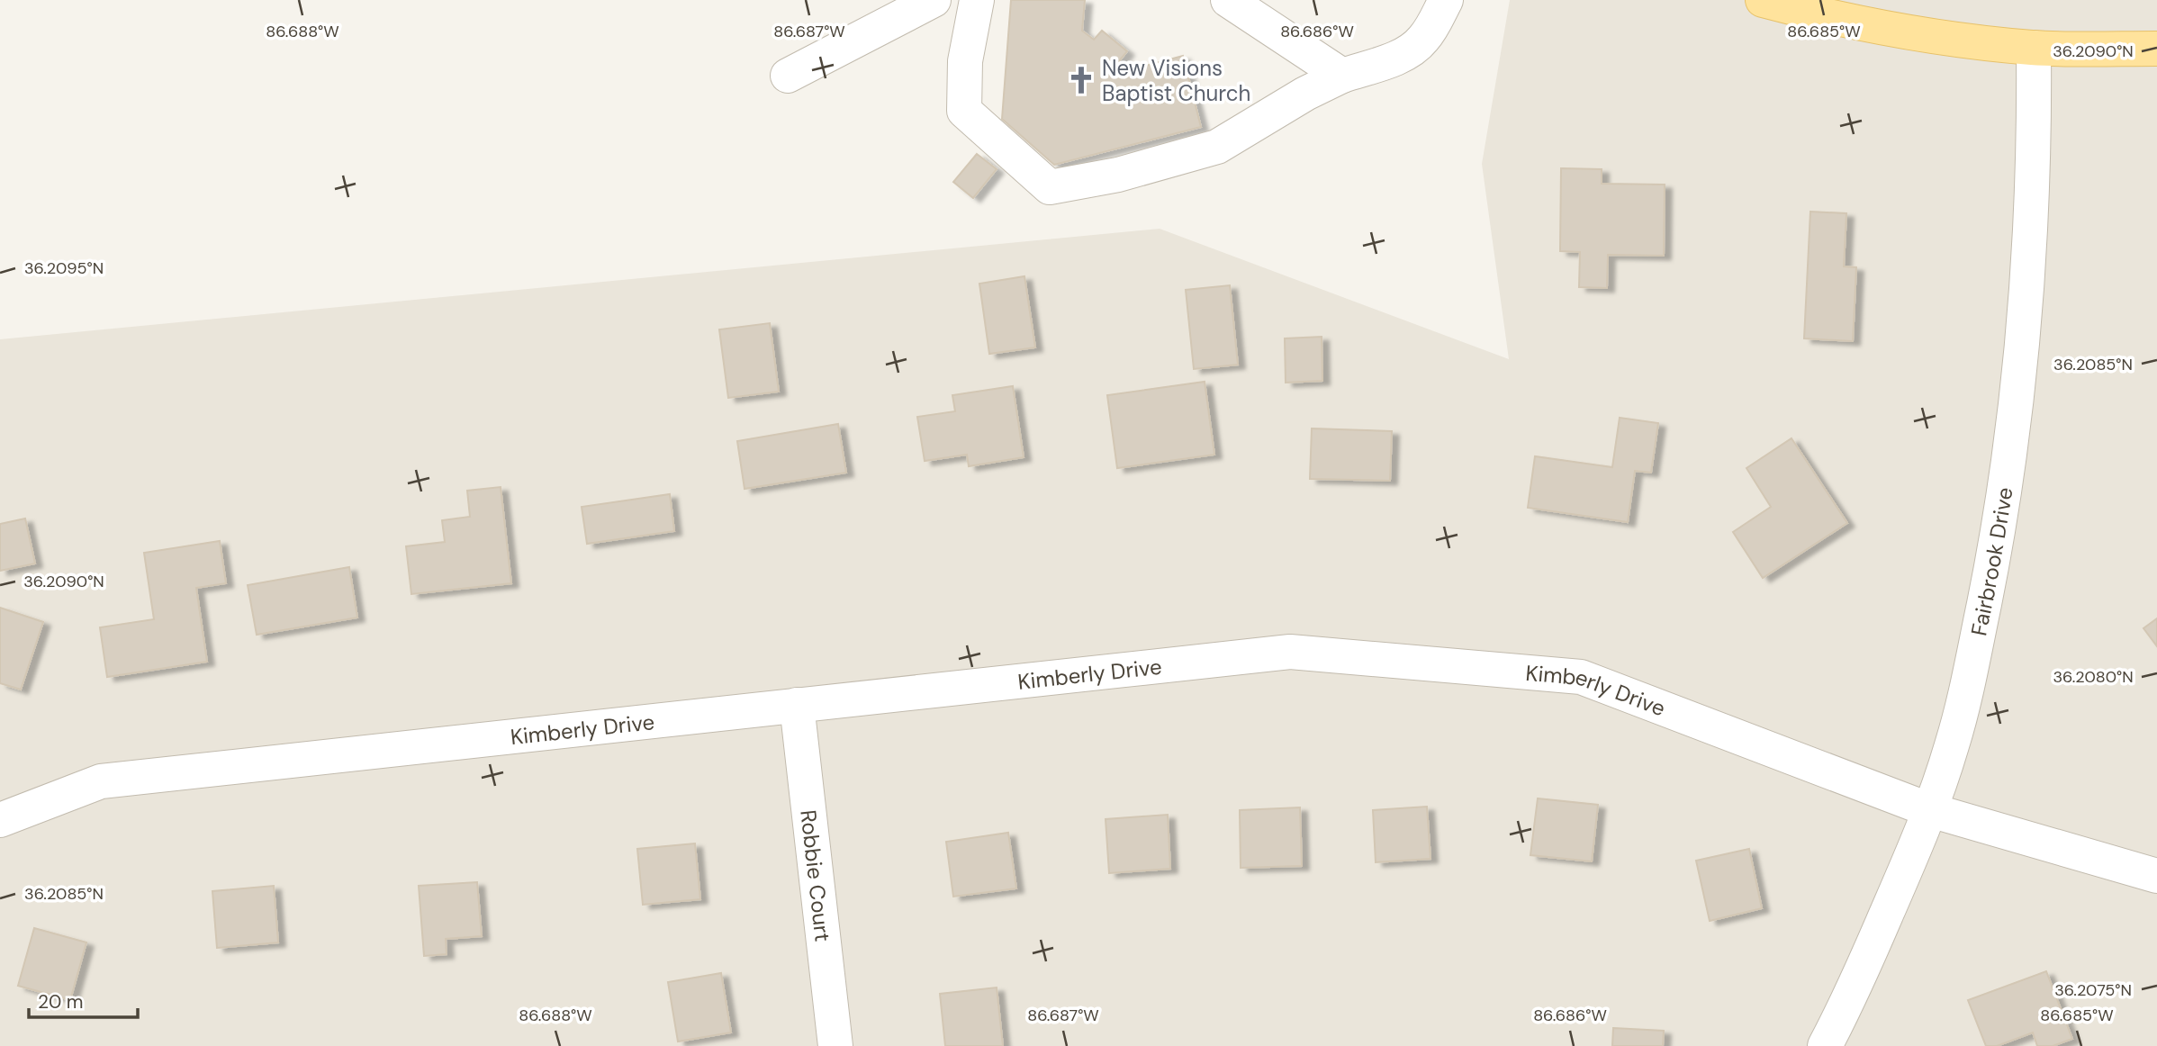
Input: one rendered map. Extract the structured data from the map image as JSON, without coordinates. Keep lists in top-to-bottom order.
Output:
{
  "streets": {
    "street": ["Fairbrook Drive", "Kimberly Drive", "Robbie Court"]
  },
  "crossings": [
    ["Fairbrook Drive", "Kimberly Drive"],
    ["Kimberly Drive", "Robbie Court"]
  ],
  "places": {
    "church": ["New Visions Baptist Church"]
  },
  "scale_bar": "20 m",
  "coordinates": [
    "86.688°W",
    "86.687°W",
    "86.686°W",
    "86.685°W",
    "36.2090°N",
    "36.2095°N",
    "36.2085°N",
    "36.2080°N",
    "36.2075°N"
  ]
}
